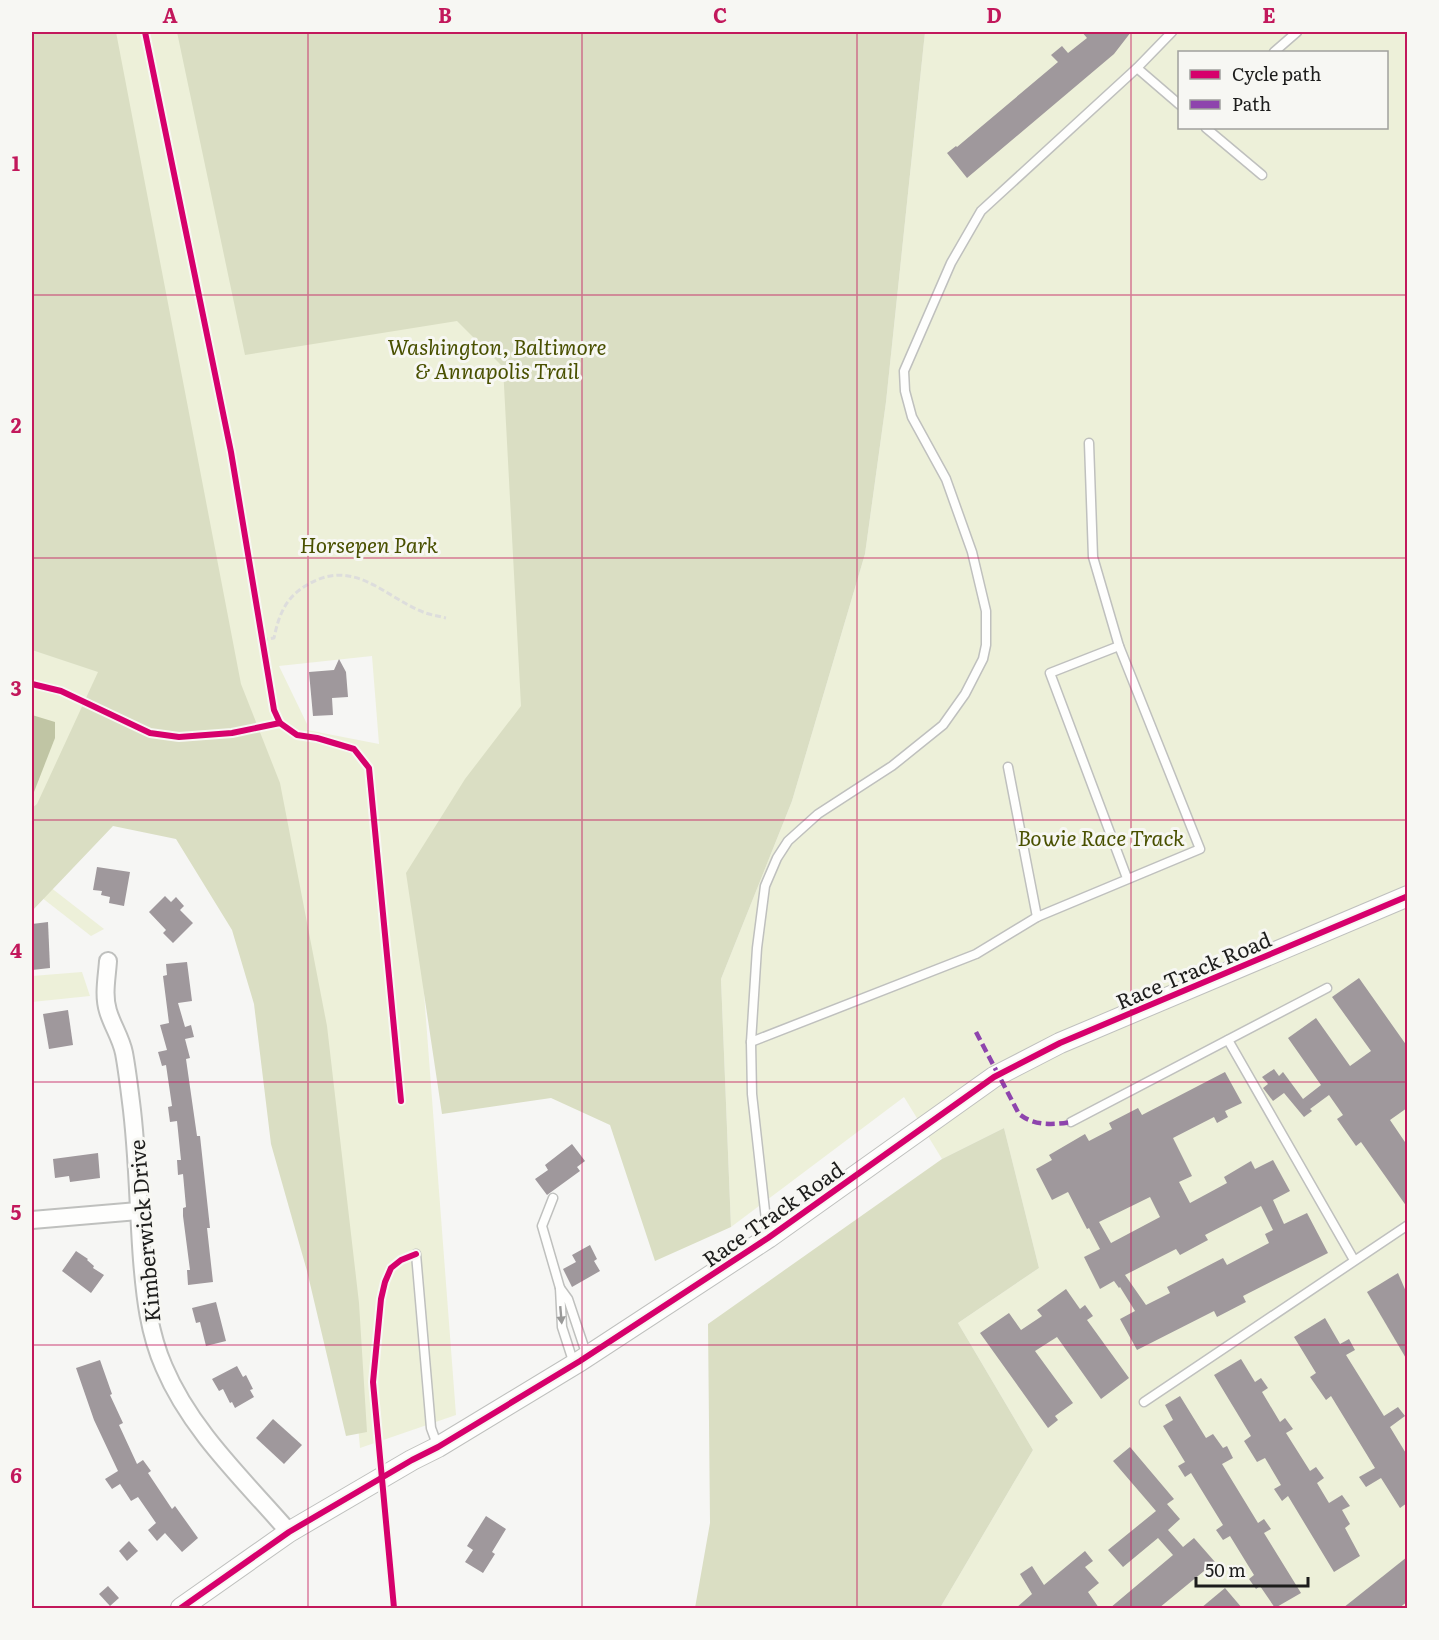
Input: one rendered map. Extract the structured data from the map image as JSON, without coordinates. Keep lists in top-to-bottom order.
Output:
{
  "streets": {
    "street": ["Race Track Road", "Kimberwick Drive"]
  },
  "crossings": [
    ["Race Track Road", "Kimberwick Drive"]
  ],
  "parks": ["Washington, Baltimore & Annapolis Trail", "Horsepen Park", "Bowie Race Track"],
  "legend": ["Cycle path", "Path"],
  "scale_bar": "50 m",
  "grid": {
    "columns": [
      "A",
      "B",
      "C",
      "D",
      "E"
    ],
    "rows": [
      "1",
      "2",
      "3",
      "4",
      "5",
      "6"
    ]
  }
}
